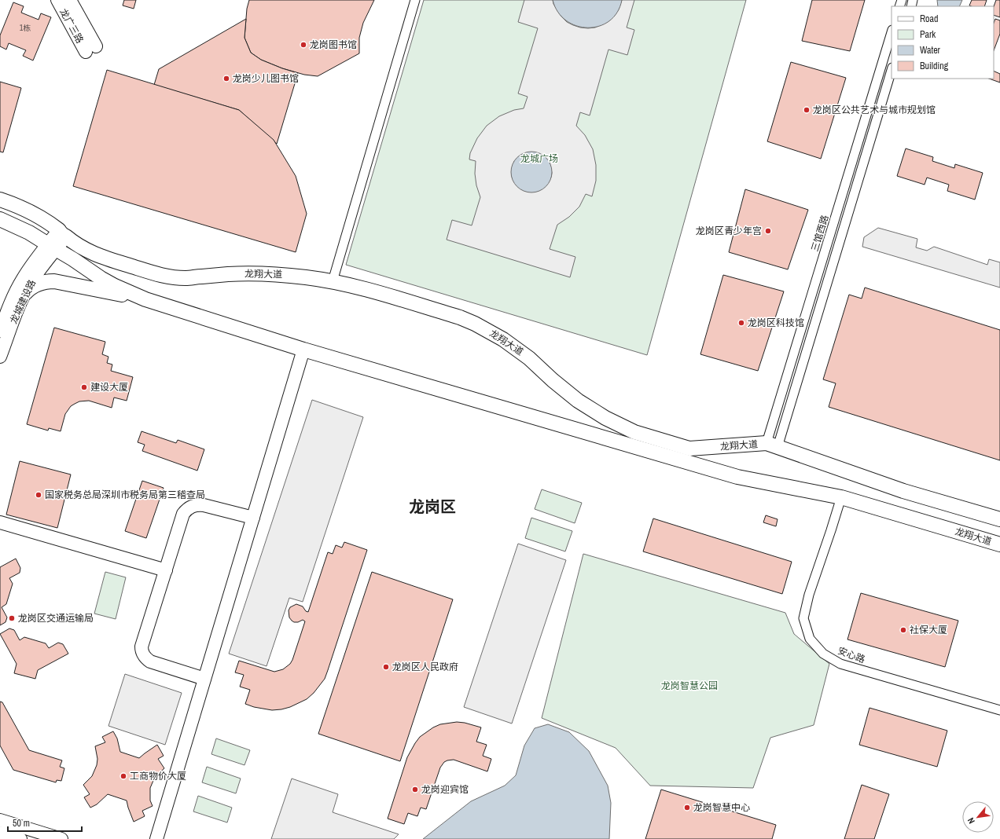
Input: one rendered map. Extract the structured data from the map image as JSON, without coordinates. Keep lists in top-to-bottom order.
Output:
{
  "streets": {
    "main road": ["龙翔大道"],
    "street": [
      "龙广三路",
      "三馆西路",
      "龙城建设路",
      "安心路"
    ]
  },
  "crossings": [
    ["三馆西路", "龙翔大道"],
    ["龙翔大道", "龙城建设路"],
    ["龙翔大道", "安心路"]
  ],
  "districts": ["龙岗区"],
  "parks": ["龙城广场", "龙岗智慧公园"],
  "places": [
    "龙岗图书馆",
    "龙岗少儿图书馆",
    "龙岗区公共艺术与城市规划馆",
    "龙岗区青少年宫",
    "龙岗区科技馆",
    "建设大厦",
    "国家税务总局深圳市税务局第三稽查局",
    "龙岗区交通运输局",
    "社保大厦",
    "龙岗区人民政府",
    "工商物价大厦",
    "龙岗迎宾馆",
    "龙岗智慧中心"
  ],
  "house_numbers": ["1栋"],
  "legend": [
    "Road",
    "Park",
    "Water",
    "Building"
  ],
  "scale_bar": "50 m",
  "north": "bottom left"
}
